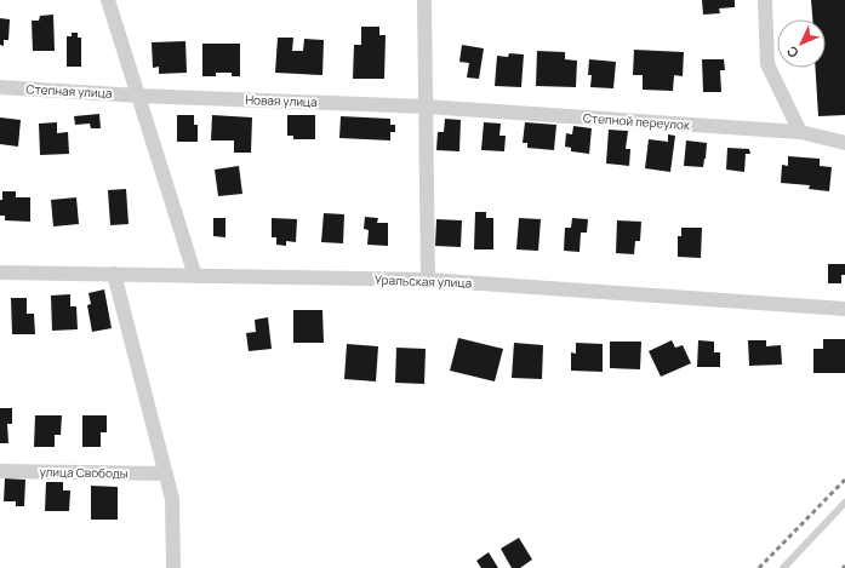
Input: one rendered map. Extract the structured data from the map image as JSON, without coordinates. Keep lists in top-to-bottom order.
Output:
{
  "streets": {
    "street": [
      "Степная улица",
      "Новая улица",
      "Степной переулок",
      "Уральская улица",
      "улица Свободы"
    ]
  },
  "crossings": [
    ["Степная улица", "Новая улица"],
    ["Новая улица", "Степной переулок"]
  ],
  "north": "bottom left"
}
